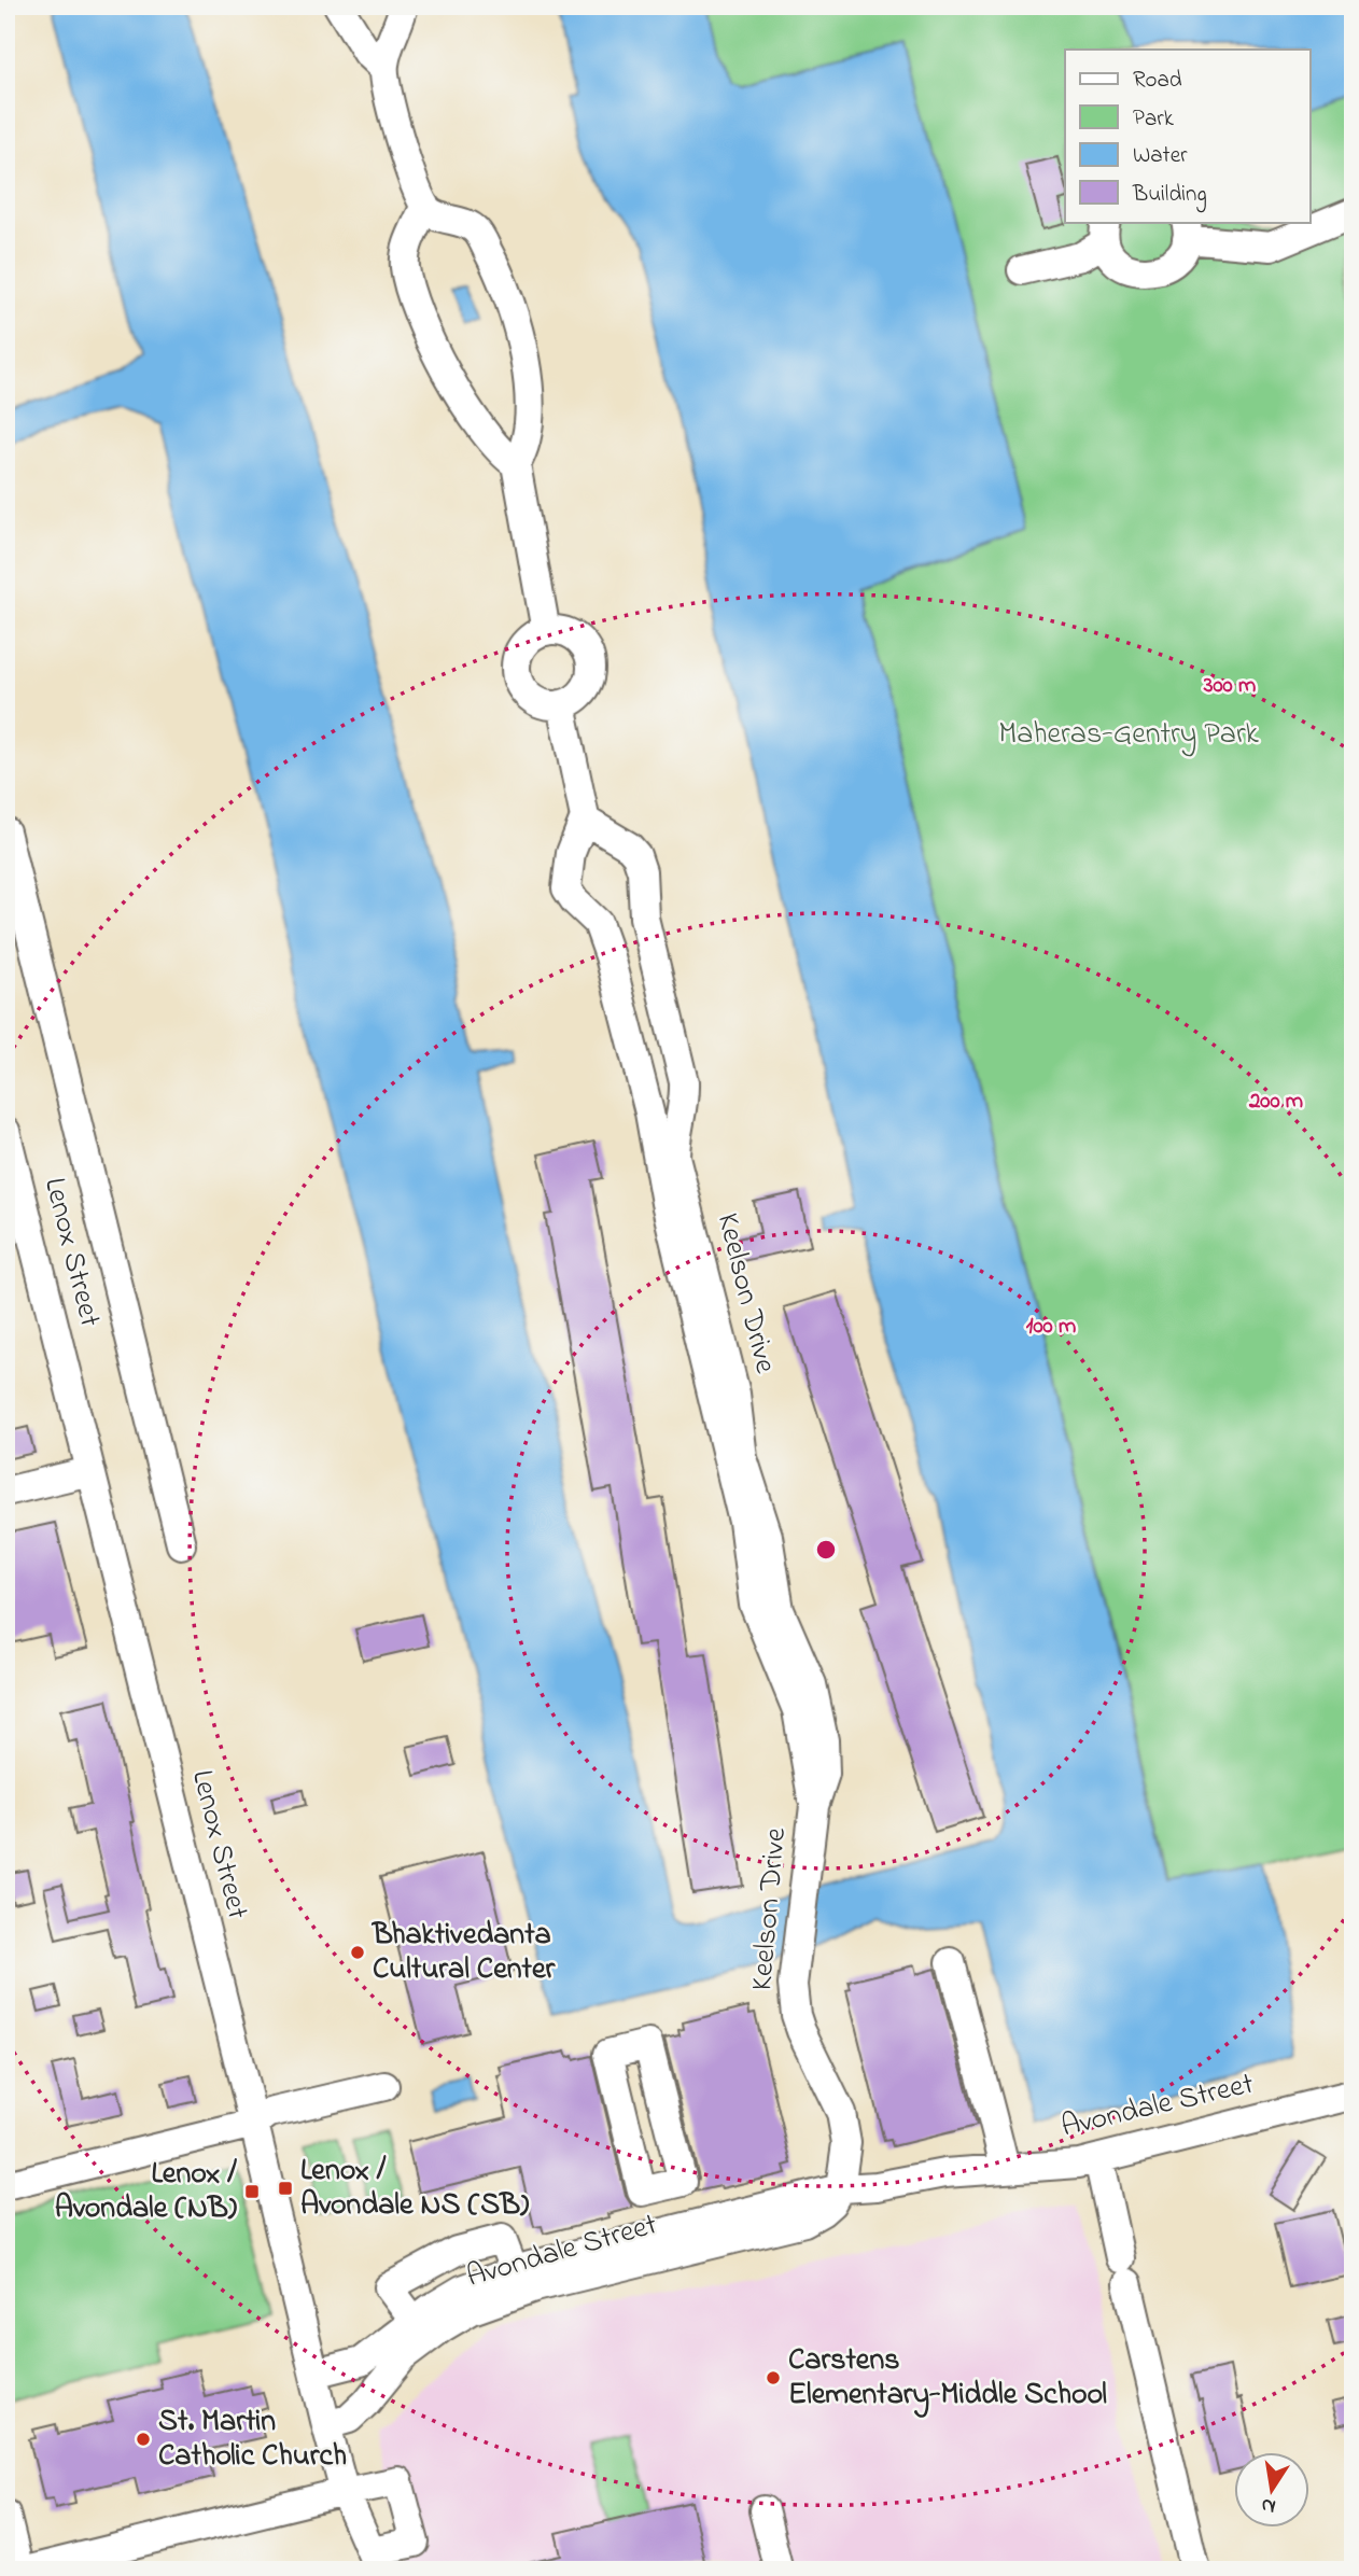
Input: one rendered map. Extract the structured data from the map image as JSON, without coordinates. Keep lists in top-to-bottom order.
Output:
{
  "streets": {
    "street": ["Lenox Street", "Keelson Drive", "Avondale Street"]
  },
  "crossings": [
    ["Lenox Street", "Avondale Street"],
    ["Keelson Drive", "Avondale Street"]
  ],
  "parks": ["Maheras-Gentry Park"],
  "places": {
    "other": ["Bhaktivedanta Cultural Center", "Carstens Elementary-Middle School", "St. Martin Catholic Church"],
    "transit": ["Lenox / Avondale NS (SB)", "Lenox / Avondale (NB)"]
  },
  "legend": [
    "Road",
    "Park",
    "Water",
    "Building"
  ],
  "north": "bottom",
  "rings": ["300 m", "200 m", "100 m"]
}
